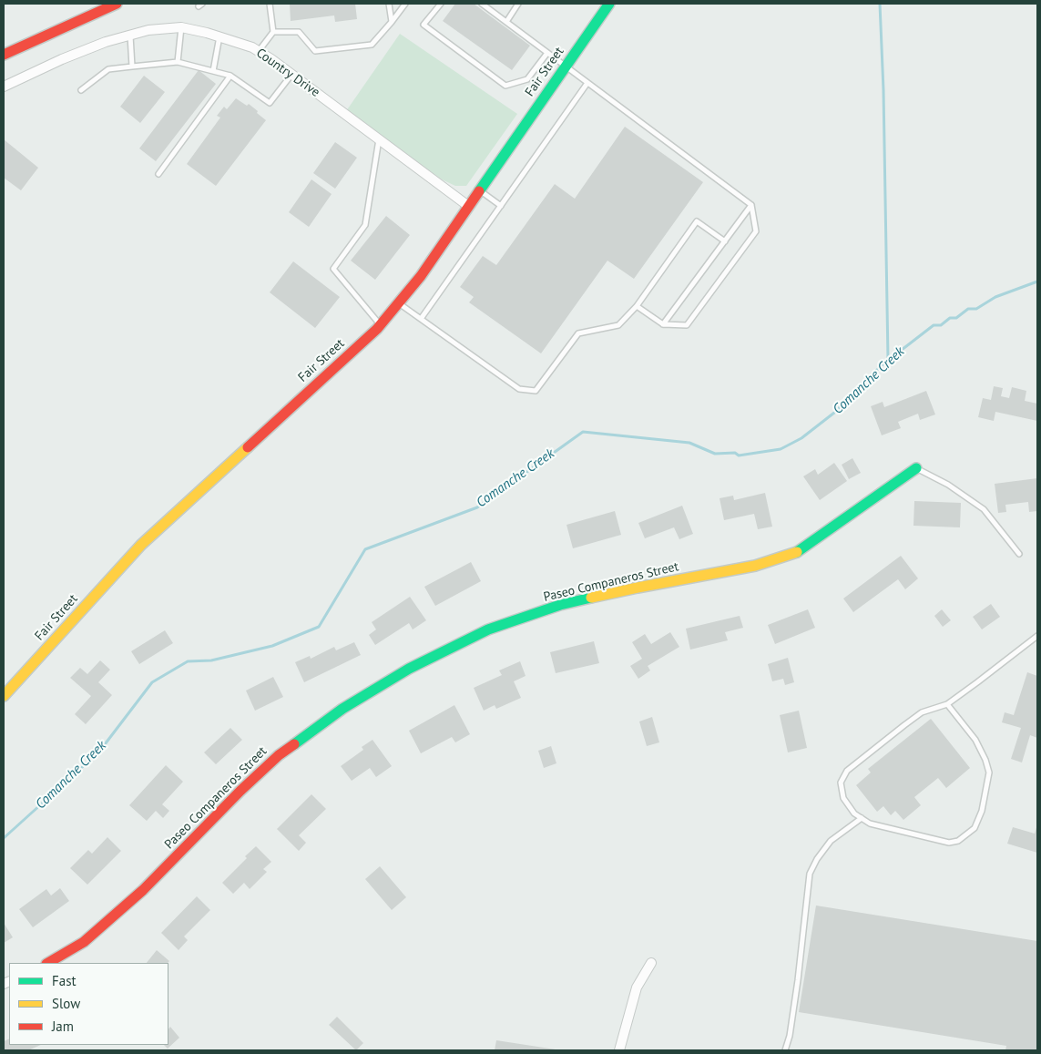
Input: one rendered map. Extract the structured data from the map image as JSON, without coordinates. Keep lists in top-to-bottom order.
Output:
{
  "streets": {
    "main road": ["Fair Street", "Paseo Companeros Street"],
    "street": ["Country Drive"]
  },
  "crossings": [
    ["Fair Street", "Country Drive"]
  ],
  "water": ["Comanche Creek"],
  "legend": ["Fast", "Slow", "Jam"]
}
